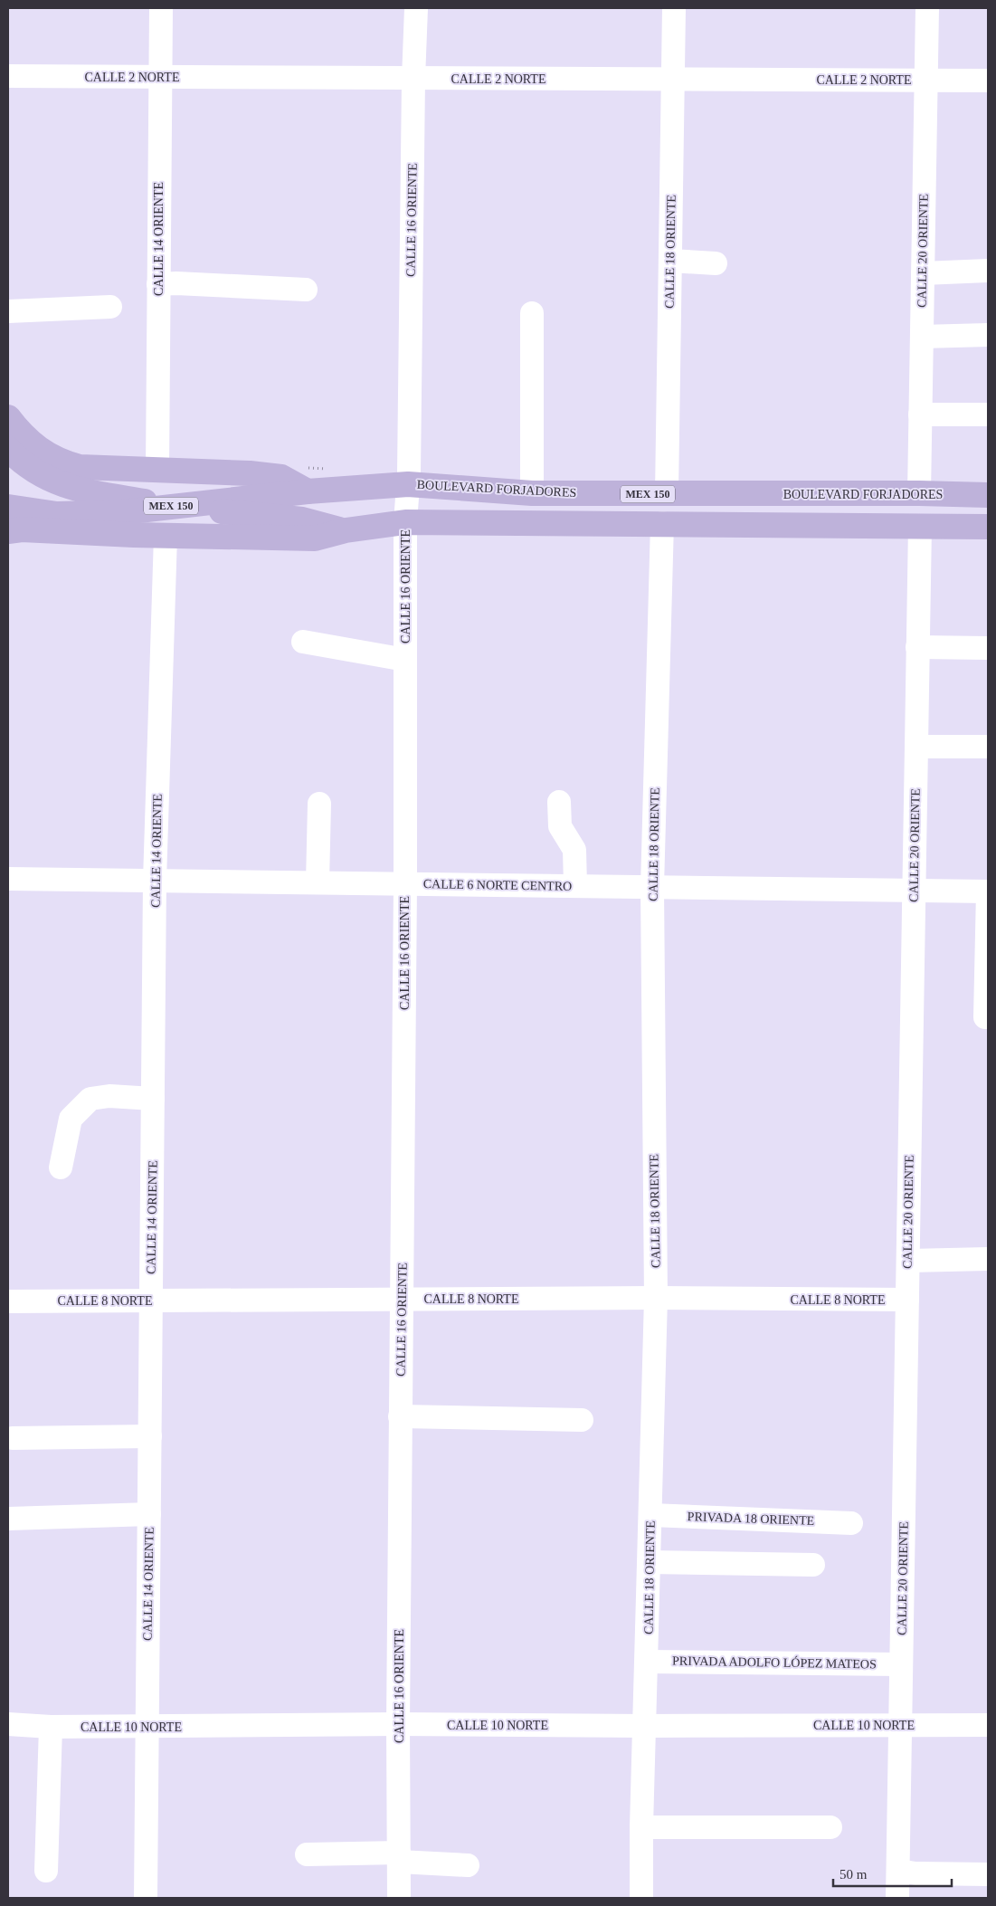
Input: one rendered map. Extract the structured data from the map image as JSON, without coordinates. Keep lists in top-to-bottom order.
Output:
{
  "streets": {
    "main road": ["BOULEVARD FORJADORES", "MEX 150"],
    "street": [
      "CALLE 2 NORTE",
      "CALLE 16 ORIENTE",
      "CALLE 14 ORIENTE",
      "CALLE 20 ORIENTE",
      "CALLE 18 ORIENTE",
      "CALLE 6 NORTE CENTRO",
      "CALLE 8 NORTE",
      "PRIVADA 18 ORIENTE",
      "PRIVADA ADOLFO LÓPEZ MATEOS",
      "CALLE 10 NORTE"
    ]
  },
  "crossings": [
    ["CALLE 2 NORTE", "CALLE 16 ORIENTE"],
    ["CALLE 2 NORTE", "CALLE 14 ORIENTE"],
    ["CALLE 2 NORTE", "CALLE 20 ORIENTE"],
    ["CALLE 2 NORTE", "CALLE 18 ORIENTE"],
    ["CALLE 16 ORIENTE", "BOULEVARD FORJADORES"],
    ["CALLE 16 ORIENTE", "MEX 150"],
    ["CALLE 16 ORIENTE", "CALLE 6 NORTE CENTRO"],
    ["CALLE 16 ORIENTE", "CALLE 8 NORTE"],
    ["CALLE 16 ORIENTE", "CALLE 10 NORTE"],
    ["CALLE 14 ORIENTE", "CALLE 6 NORTE CENTRO"],
    ["CALLE 14 ORIENTE", "CALLE 8 NORTE"],
    ["CALLE 14 ORIENTE", "CALLE 10 NORTE"],
    ["CALLE 20 ORIENTE", "BOULEVARD FORJADORES"],
    ["CALLE 20 ORIENTE", "MEX 150"],
    ["CALLE 20 ORIENTE", "CALLE 6 NORTE CENTRO"],
    ["CALLE 20 ORIENTE", "CALLE 8 NORTE"],
    ["CALLE 20 ORIENTE", "PRIVADA ADOLFO LÓPEZ MATEOS"],
    ["CALLE 20 ORIENTE", "CALLE 10 NORTE"],
    ["CALLE 18 ORIENTE", "BOULEVARD FORJADORES"],
    ["CALLE 18 ORIENTE", "MEX 150"],
    ["CALLE 18 ORIENTE", "CALLE 6 NORTE CENTRO"],
    ["CALLE 18 ORIENTE", "CALLE 8 NORTE"],
    ["CALLE 18 ORIENTE", "PRIVADA 18 ORIENTE"],
    ["CALLE 18 ORIENTE", "PRIVADA ADOLFO LÓPEZ MATEOS"],
    ["CALLE 18 ORIENTE", "CALLE 10 NORTE"],
    ["BOULEVARD FORJADORES", "MEX 150"]
  ],
  "scale_bar": "50 m"
}
